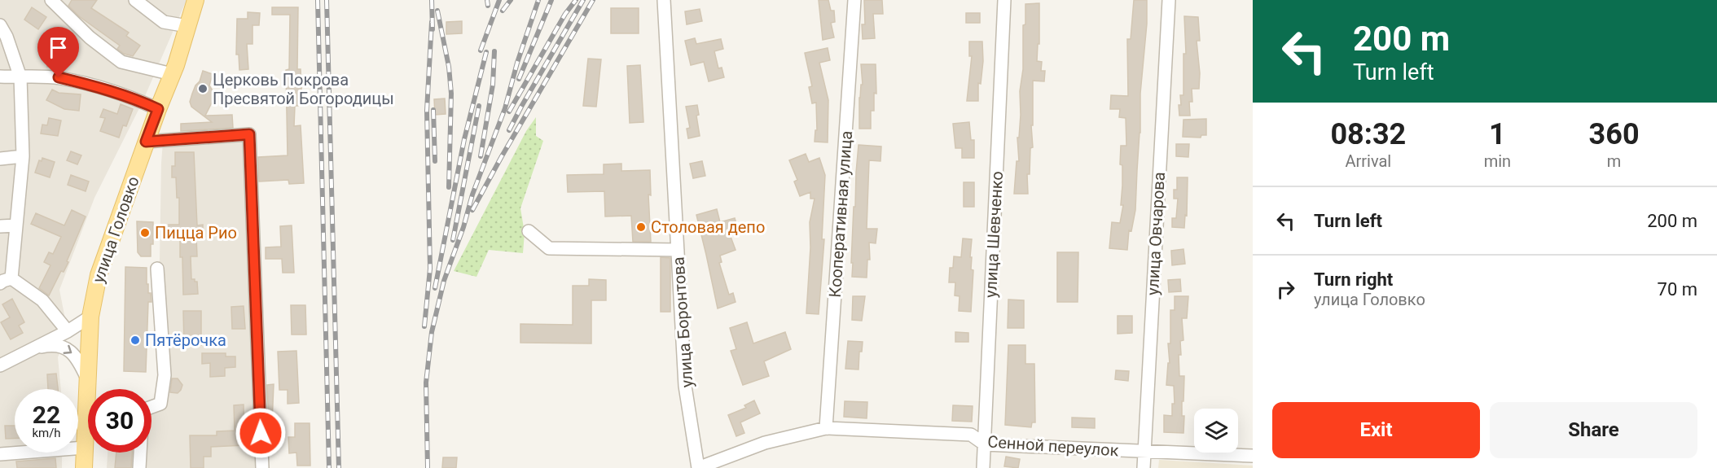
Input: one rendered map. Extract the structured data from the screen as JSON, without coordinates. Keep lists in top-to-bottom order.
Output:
{
  "streets": {
    "main road": ["улица Головко"],
    "street": [
      "Кооперативная улица",
      "улица Овчарова",
      "улица Шевченко",
      "улица Боронтова",
      "Сенной переулок"
    ]
  },
  "crossings": [
    ["Кооперативная улица", "Сенной переулок"],
    ["улица Овчарова", "Сенной переулок"],
    ["улица Шевченко", "Сенной переулок"],
    ["улица Боронтова", "Сенной переулок"]
  ],
  "places": [
    "Церковь Покрова Пресвятой Богородицы",
    "Столовая депо",
    "Пицца Рио",
    "Пятёрочка"
  ],
  "page": {
    "turn": ["200 m", "Turn left"],
    "eta": [
      "08:32",
      "Arrival",
      "1",
      "min",
      "360",
      "m"
    ],
    "list": [
      {
        "name": "Turn left",
        "value": "200 m"
      },
      {
        "name": "Turn right",
        "note": "улица Головко",
        "value": "70 m"
      }
    ],
    "speed": "22 km/h",
    "limit": "30",
    "buttons": ["Exit", "Share"]
  }
}
